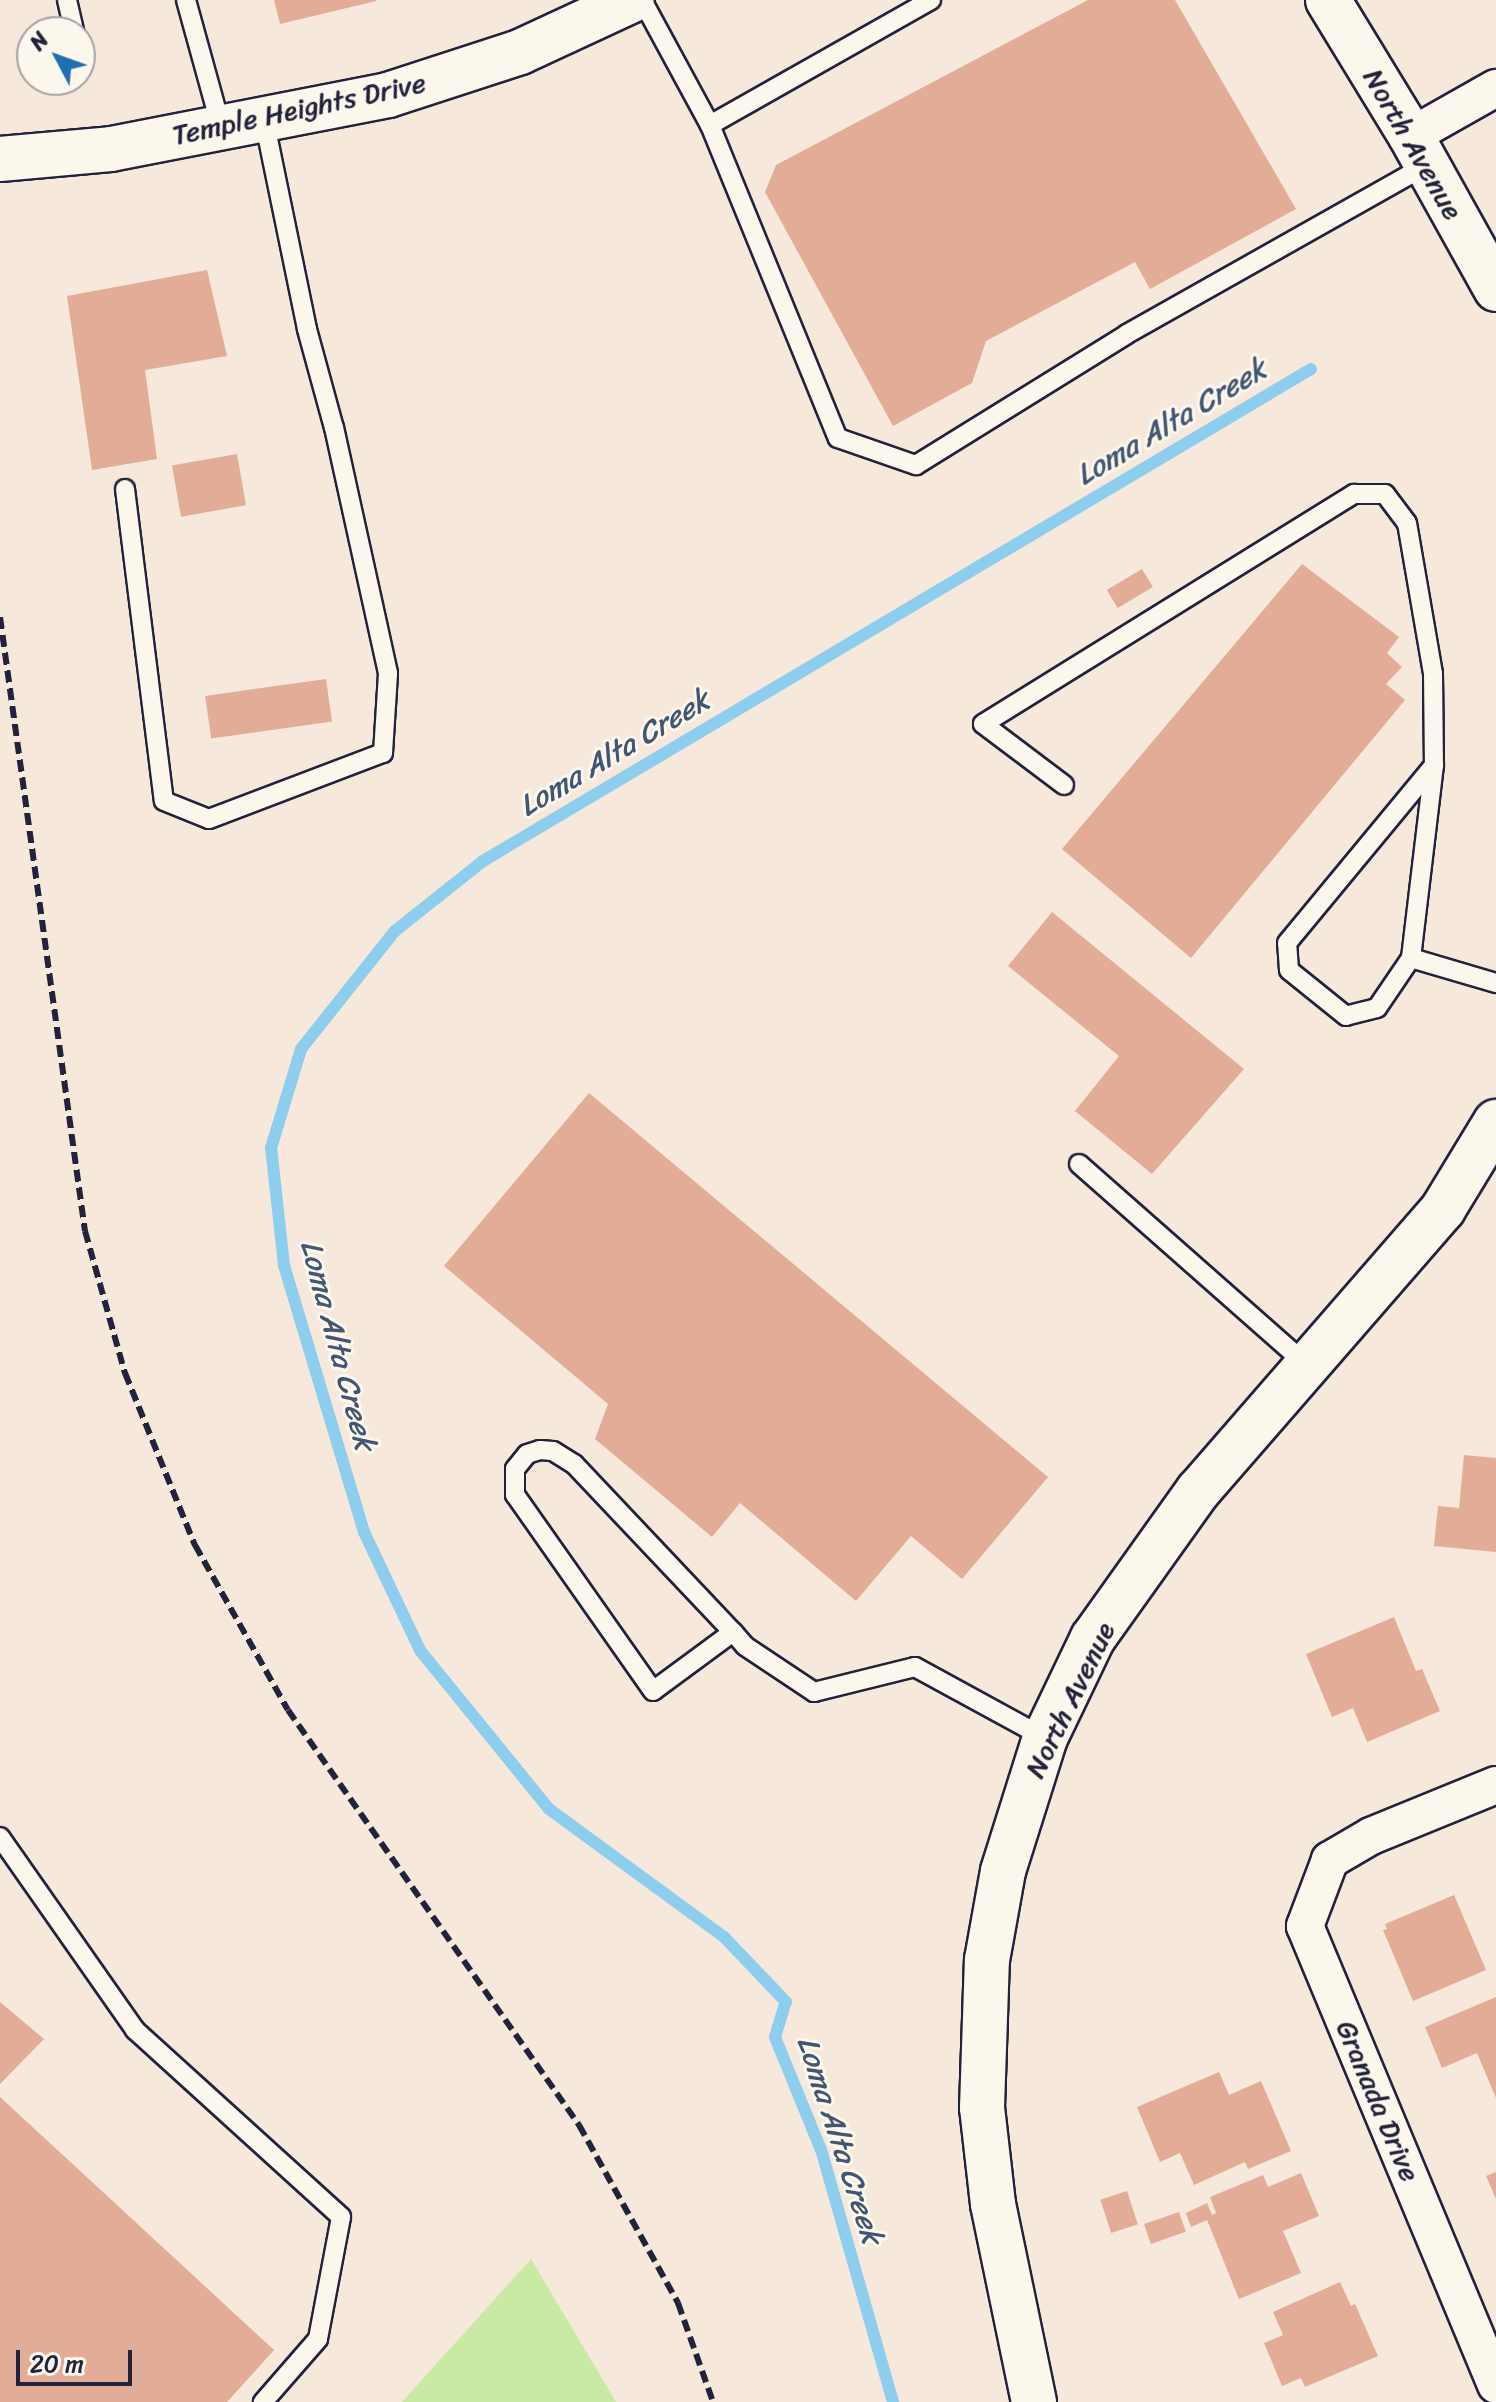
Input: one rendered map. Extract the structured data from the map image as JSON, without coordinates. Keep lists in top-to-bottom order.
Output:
{
  "streets": {
    "main road": ["Temple Heights Drive", "North Avenue"],
    "street": ["Granada Drive"]
  },
  "water": ["Loma Alta Creek"],
  "scale_bar": "20 m",
  "north": "top left"
}
